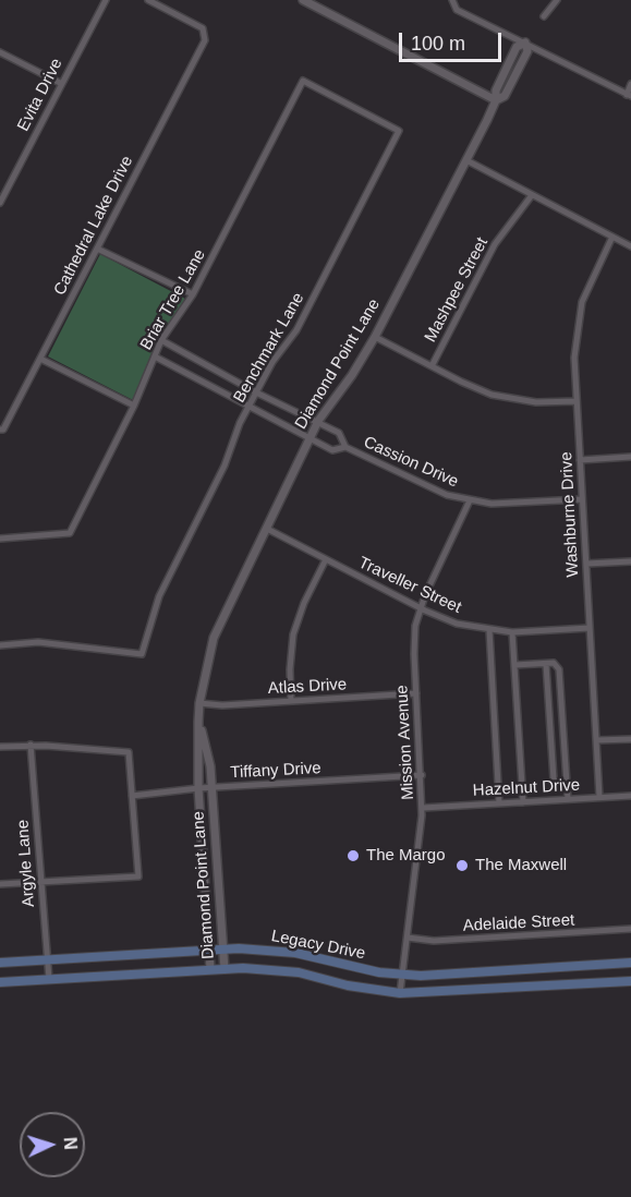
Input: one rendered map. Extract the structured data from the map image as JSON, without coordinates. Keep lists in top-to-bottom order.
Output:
{
  "streets": {
    "main road": ["Legacy Drive"],
    "street": [
      "Evita Drive",
      "Cathedral Lake Drive",
      "Mashpee Street",
      "Briar Tree Lane",
      "Benchmark Lane",
      "Diamond Point Lane",
      "Cassion Drive",
      "Washburne Drive",
      "Traveller Street",
      "Atlas Drive",
      "Mission Avenue",
      "Tiffany Drive",
      "Hazelnut Drive",
      "Argyle Lane",
      "Adelaide Street"
    ]
  },
  "crossings": [
    ["Briar Tree Lane", "Benchmark Lane"],
    ["Briar Tree Lane", "Cassion Drive"],
    ["Benchmark Lane", "Cassion Drive"],
    ["Diamond Point Lane", "Cassion Drive"],
    ["Diamond Point Lane", "Traveller Street"],
    ["Diamond Point Lane", "Atlas Drive"],
    ["Diamond Point Lane", "Tiffany Drive"],
    ["Diamond Point Lane", "Legacy Drive"],
    ["Cassion Drive", "Washburne Drive"],
    ["Cassion Drive", "Mission Avenue"],
    ["Washburne Drive", "Traveller Street"],
    ["Washburne Drive", "Hazelnut Drive"],
    ["Traveller Street", "Mission Avenue"],
    ["Atlas Drive", "Mission Avenue"],
    ["Mission Avenue", "Tiffany Drive"],
    ["Mission Avenue", "Hazelnut Drive"],
    ["Mission Avenue", "Adelaide Street"],
    ["Mission Avenue", "Legacy Drive"],
    ["Argyle Lane", "Legacy Drive"]
  ],
  "places": ["The Margo", "The Maxwell"],
  "scale_bar": "100 m",
  "north": "right"
}
